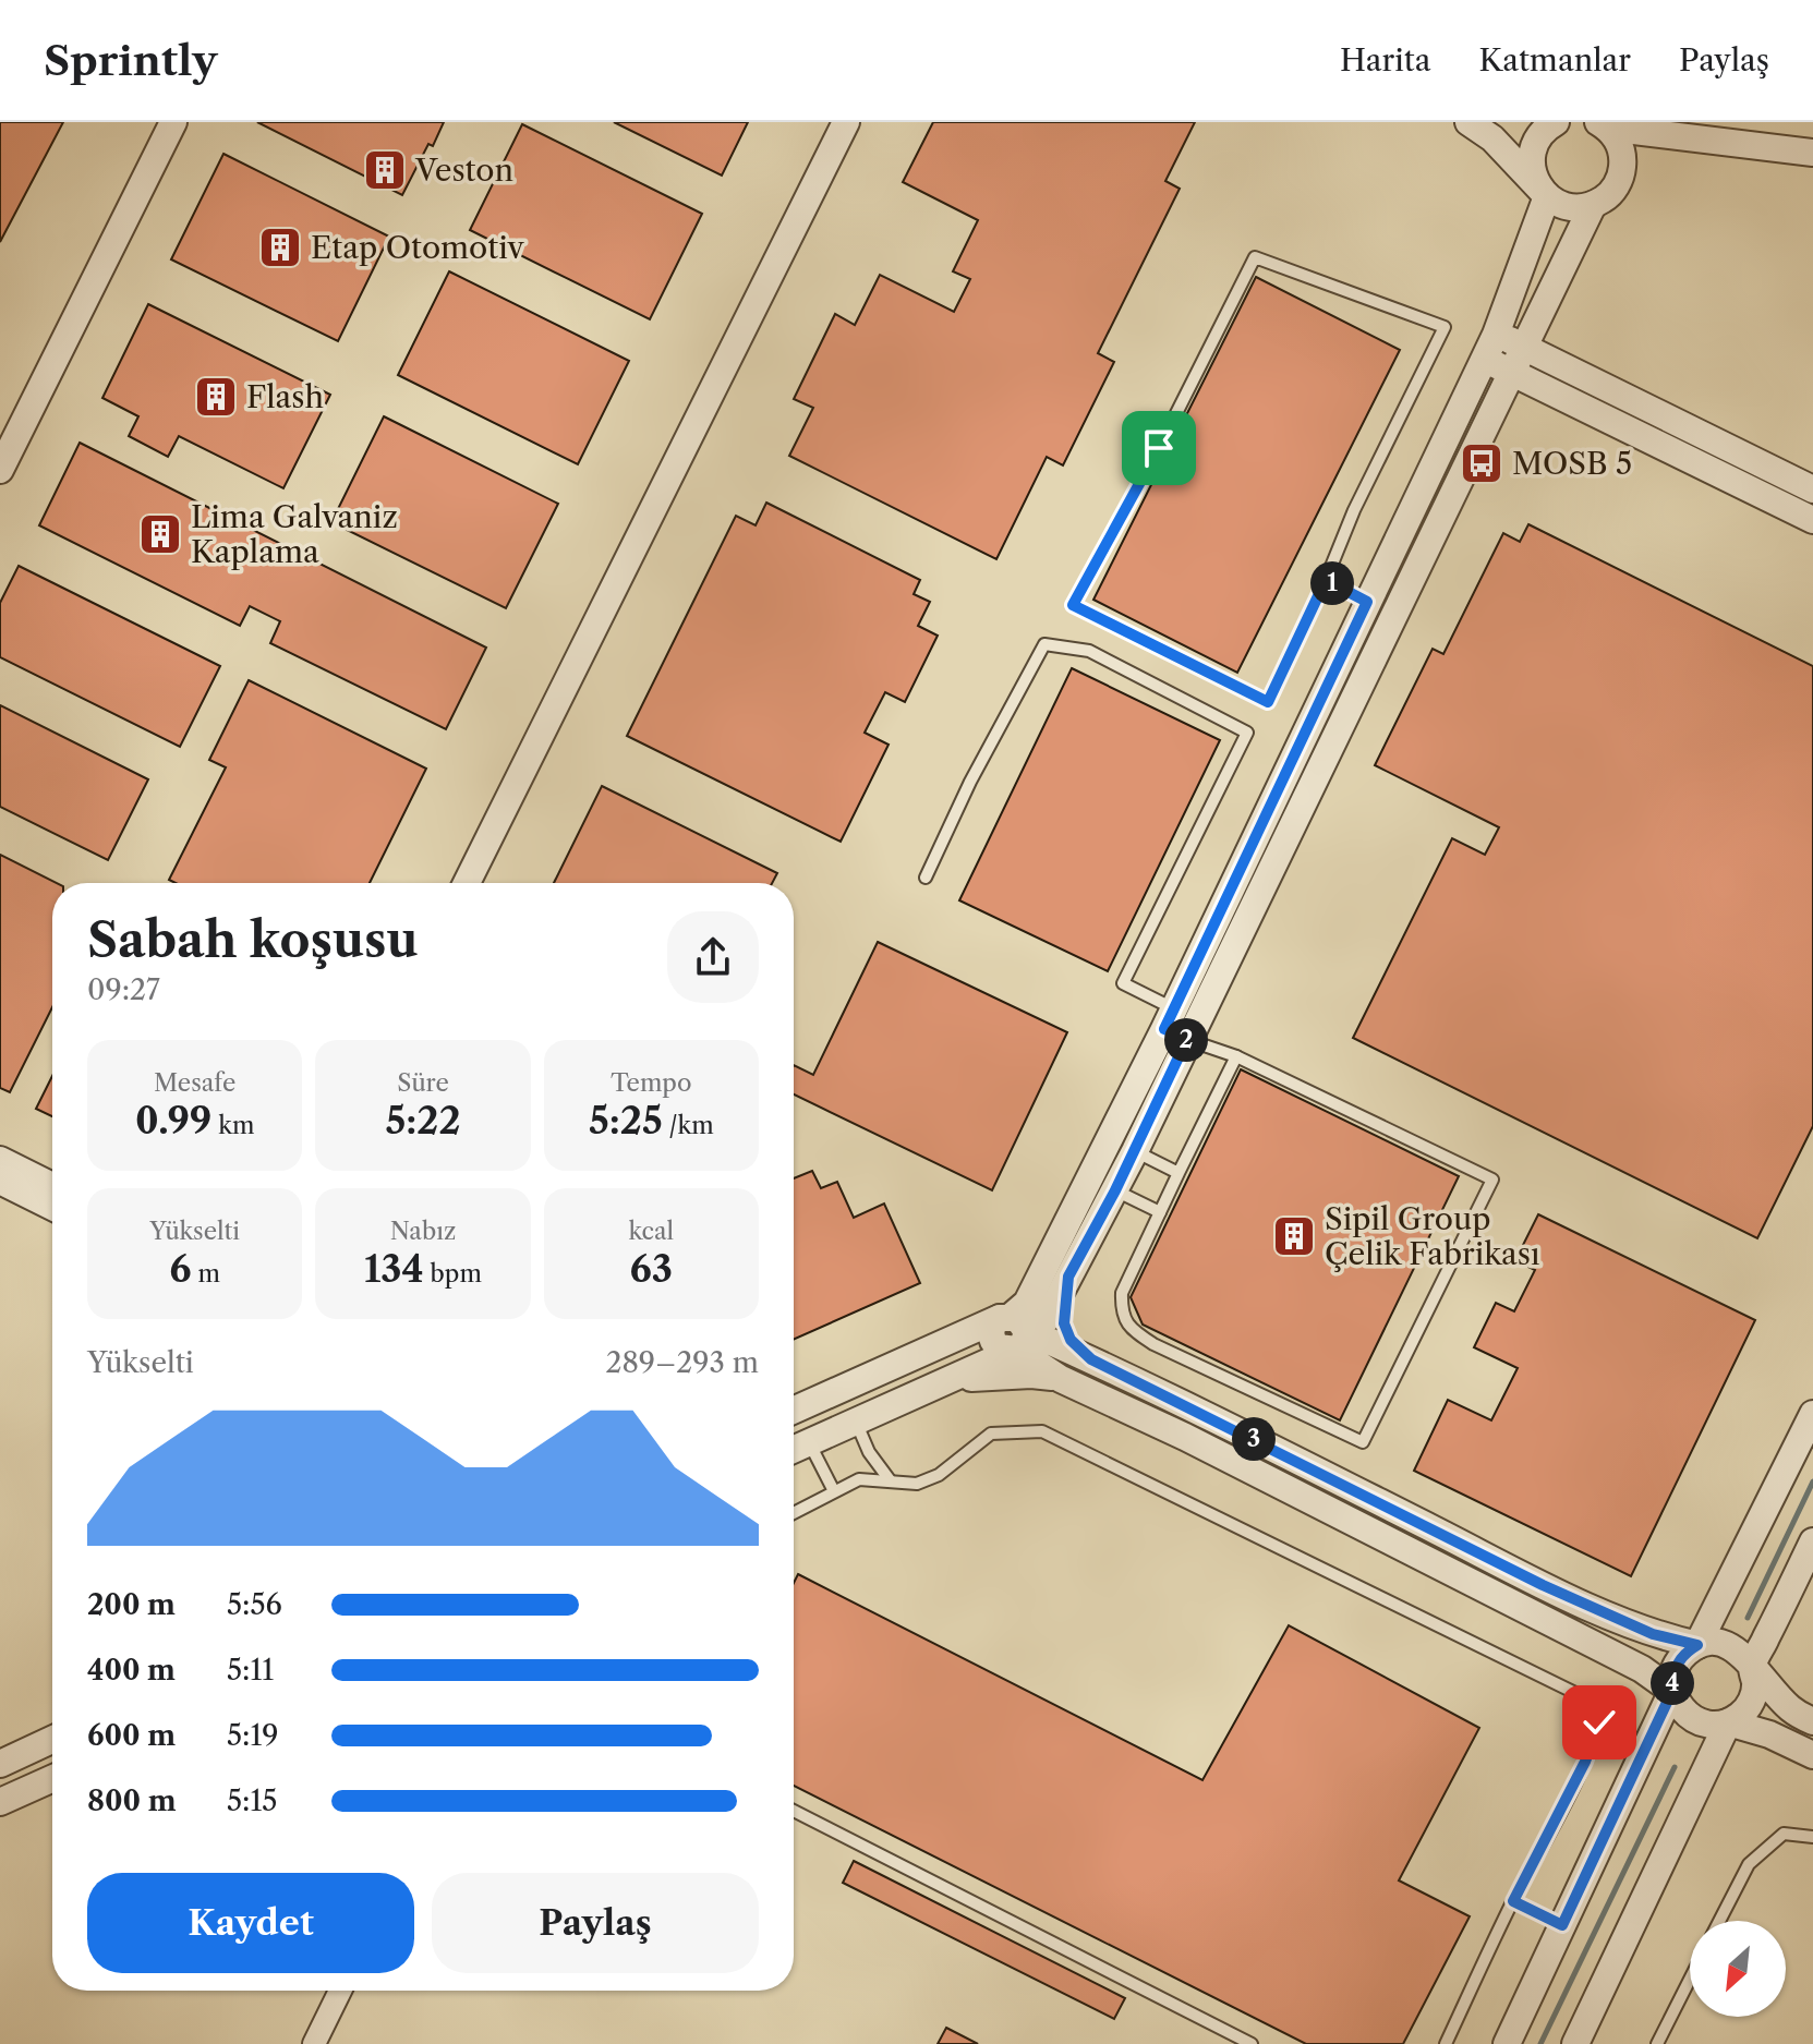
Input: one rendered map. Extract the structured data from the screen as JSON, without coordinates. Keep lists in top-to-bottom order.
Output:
{
  "places": {
    "building": [
      "Veston",
      "Etap Otomotiv",
      "Flash",
      "Lima Galvaniz Kaplama",
      "Sipil Group Çelik Fabrikası"
    ],
    "bus stop": ["MOSB 5"]
  },
  "north": "bottom left",
  "page": {
    "header": "Sprintly",
    "nav": ["Harita", "Katmanlar", "Paylaş"],
    "pins": [
      "1",
      "2",
      "3",
      "4"
    ],
    "heading": ["Sabah koşusu", "09:27"],
    "stats": [
      ["Mesafe", "0.99 km"],
      ["Süre", "5:22"],
      ["Tempo", "5:25 /km"],
      ["Yükselti", "6 m"],
      ["Nabız", "134 bpm"],
      ["kcal", "63"]
    ],
    "chart": ["Yükselti", "289–293 m"],
    "list": [
      {
        "name": "200 m",
        "note": "5:56"
      },
      {
        "name": "400 m",
        "note": "5:11"
      },
      {
        "name": "600 m",
        "note": "5:19"
      },
      {
        "name": "800 m",
        "note": "5:15"
      }
    ],
    "buttons": ["Kaydet", "Paylaş"]
  }
}
